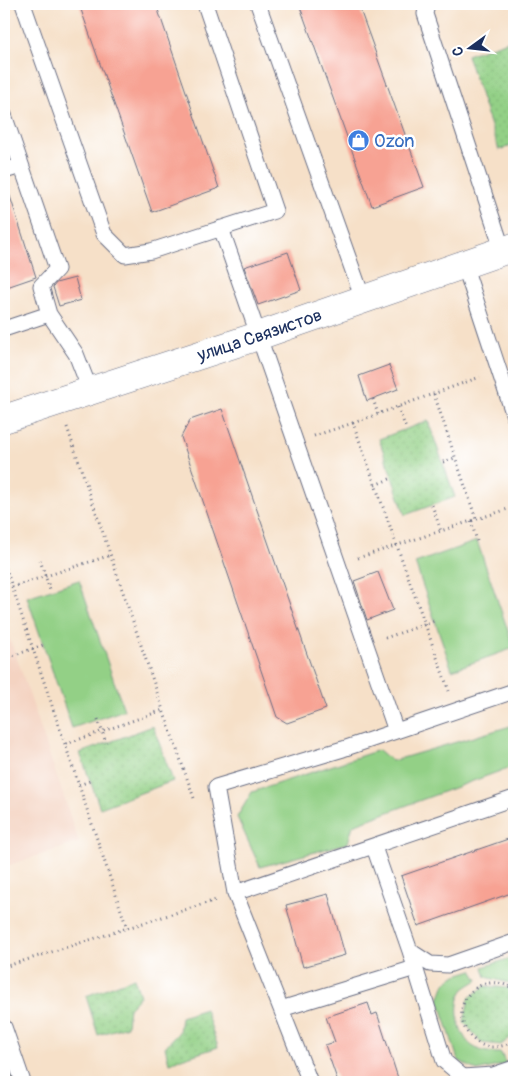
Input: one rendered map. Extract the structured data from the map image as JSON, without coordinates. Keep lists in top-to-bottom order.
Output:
{
  "streets": {
    "street": ["улица Связистов"]
  },
  "places": {
    "shop": ["Ozon"]
  },
  "north": "left"
}
